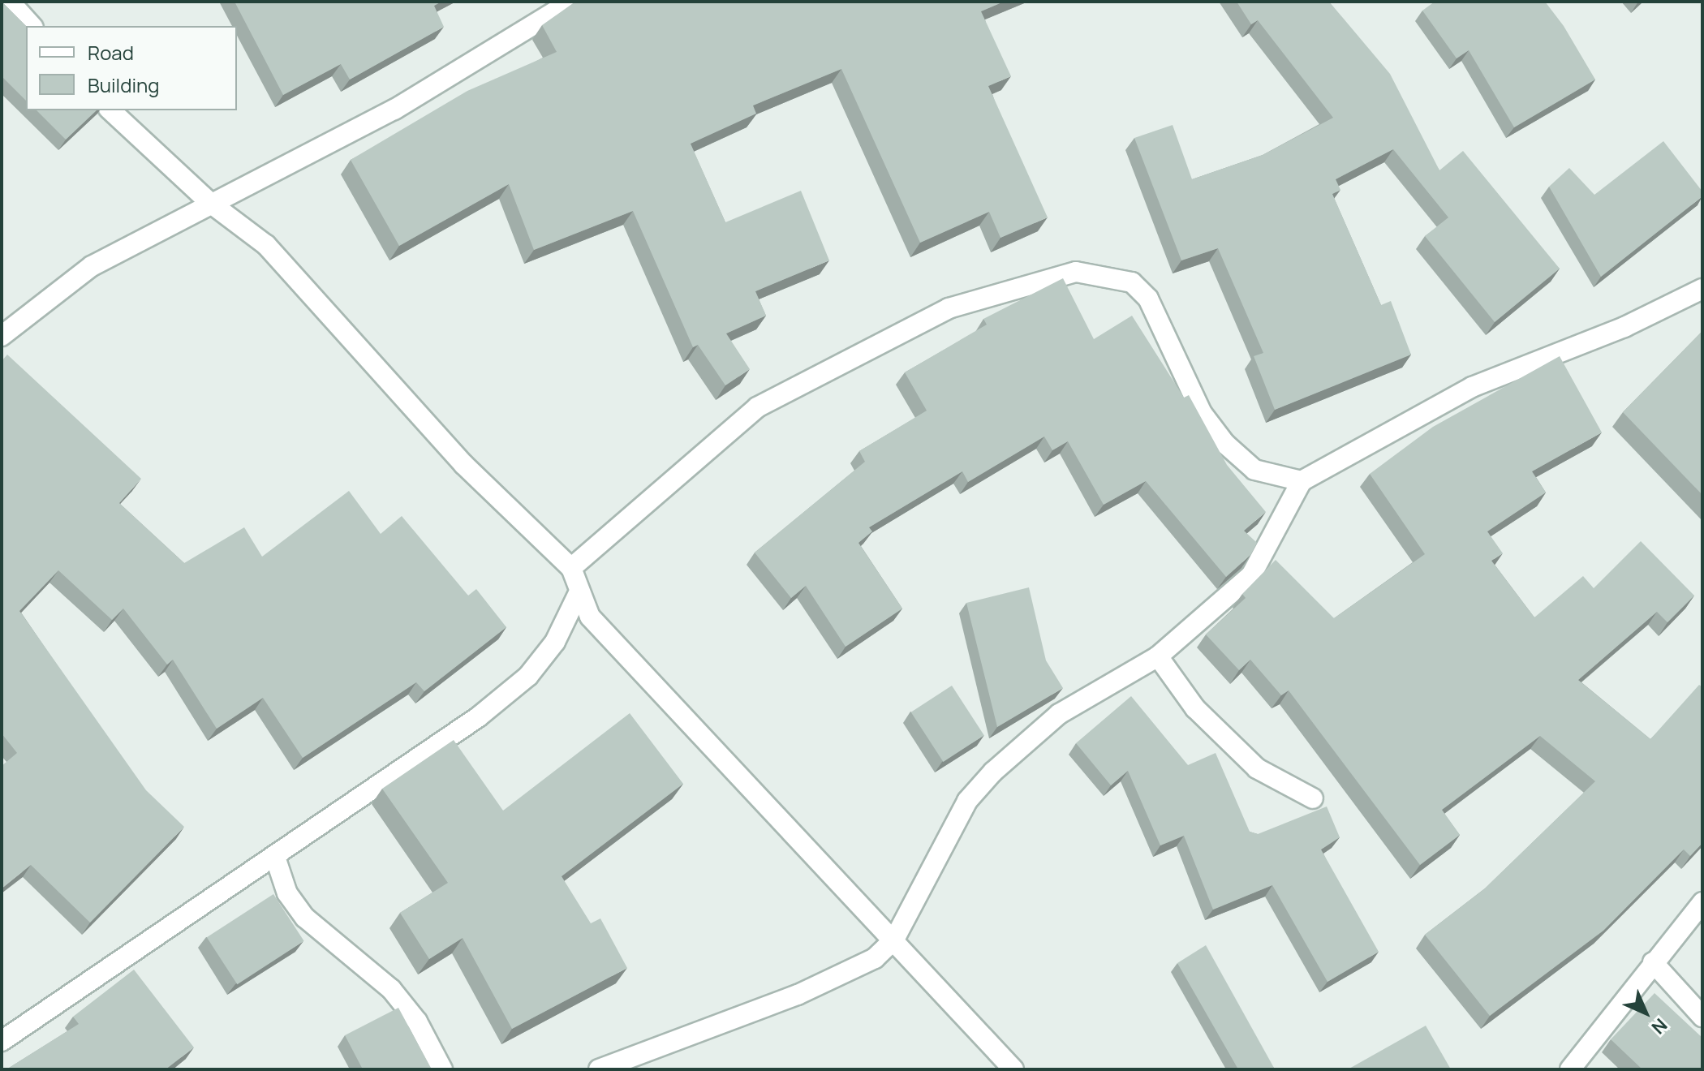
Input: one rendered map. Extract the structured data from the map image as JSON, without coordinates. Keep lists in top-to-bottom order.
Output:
{
  "legend": ["Road", "Building"],
  "north": "bottom right"
}
